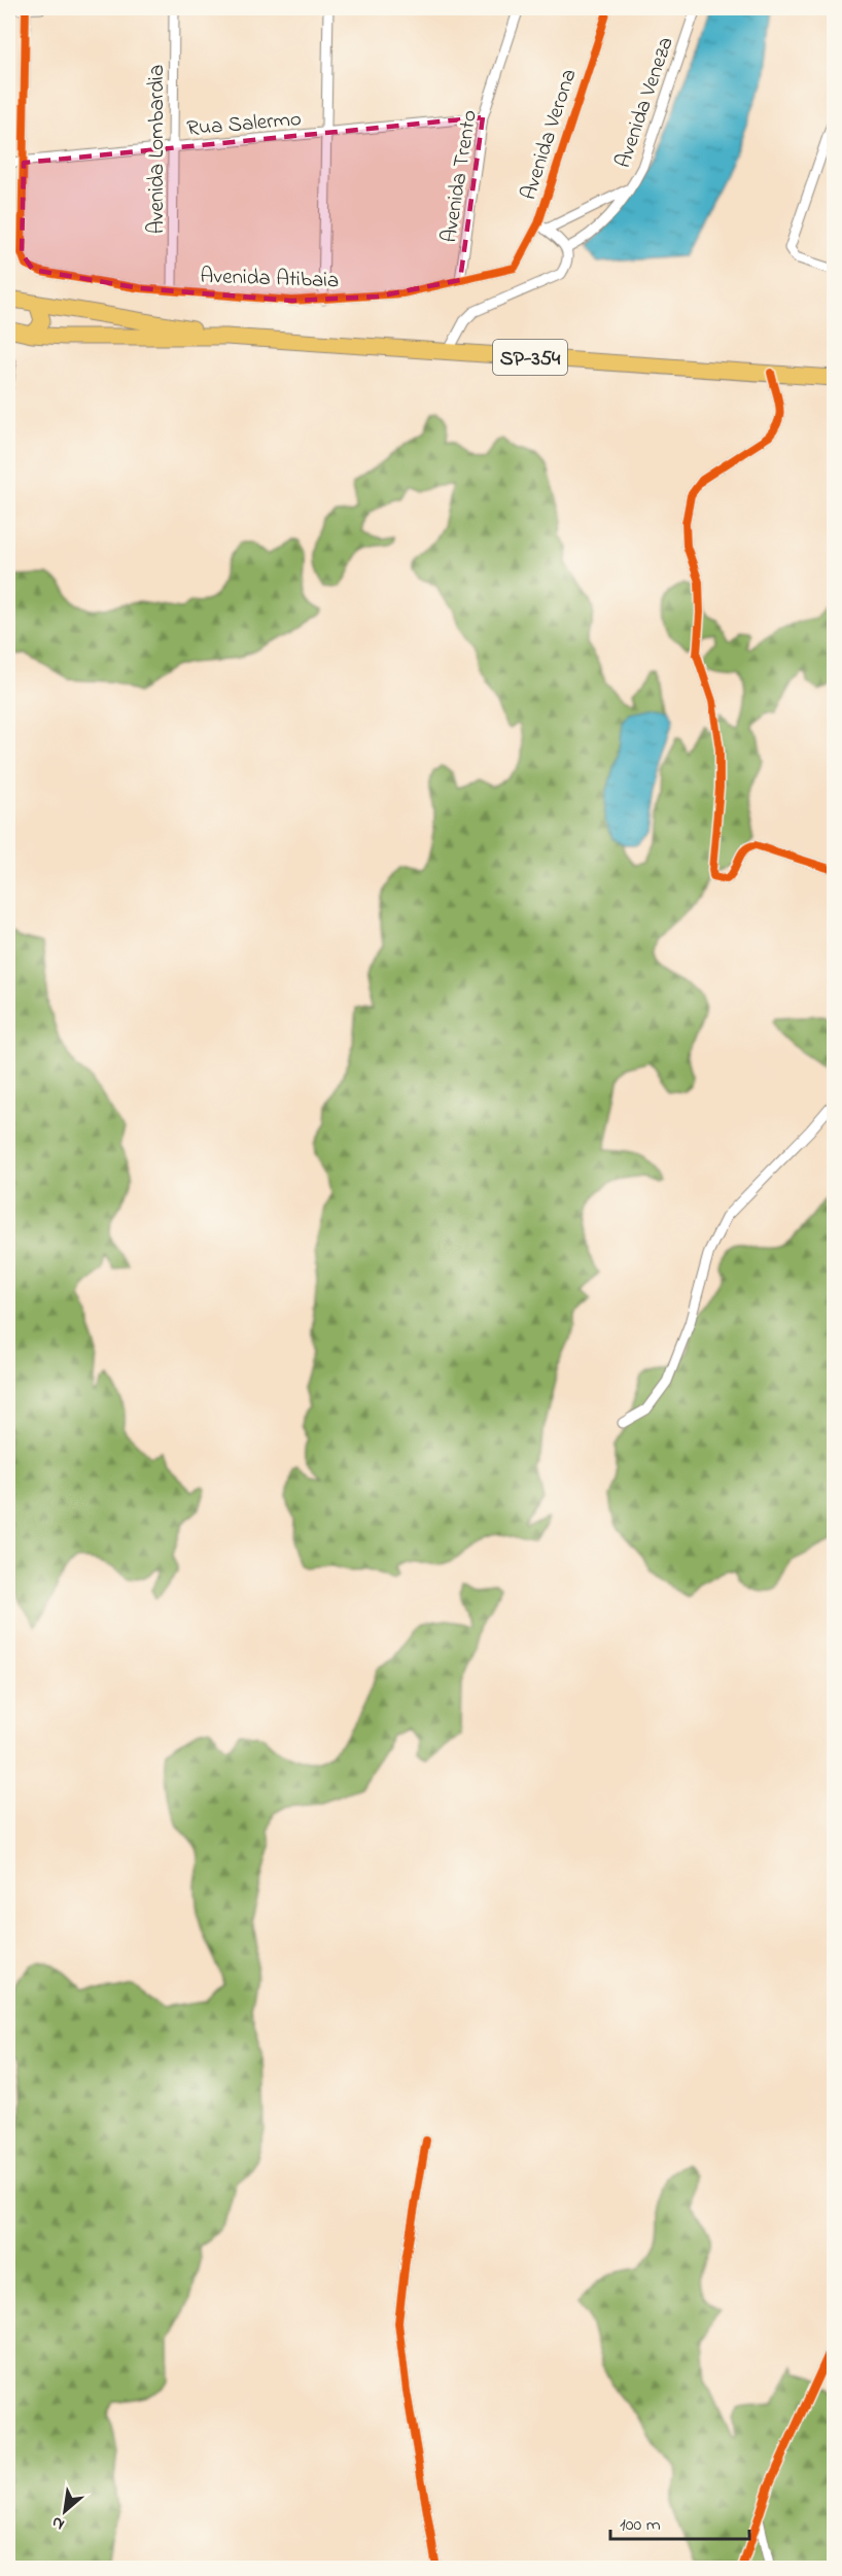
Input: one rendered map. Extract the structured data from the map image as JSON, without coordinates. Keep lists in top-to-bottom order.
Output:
{
  "streets": {
    "main road": ["SP-354"],
    "street": [
      "Avenida Veneza",
      "Rua Salermo",
      "Avenida Verona",
      "Avenida Lombardia",
      "Avenida Trento",
      "Avenida Atibaia"
    ]
  },
  "crossings": [
    ["Avenida Veneza", "Avenida Verona"],
    ["Rua Salermo", "Avenida Lombardia"],
    ["Rua Salermo", "Avenida Trento"],
    ["Rua Salermo", "Avenida Atibaia"],
    ["Avenida Verona", "Avenida Atibaia"],
    ["Avenida Lombardia", "Avenida Atibaia"],
    ["Avenida Trento", "Avenida Atibaia"]
  ],
  "scale_bar": "100 m",
  "north": "bottom left"
}
